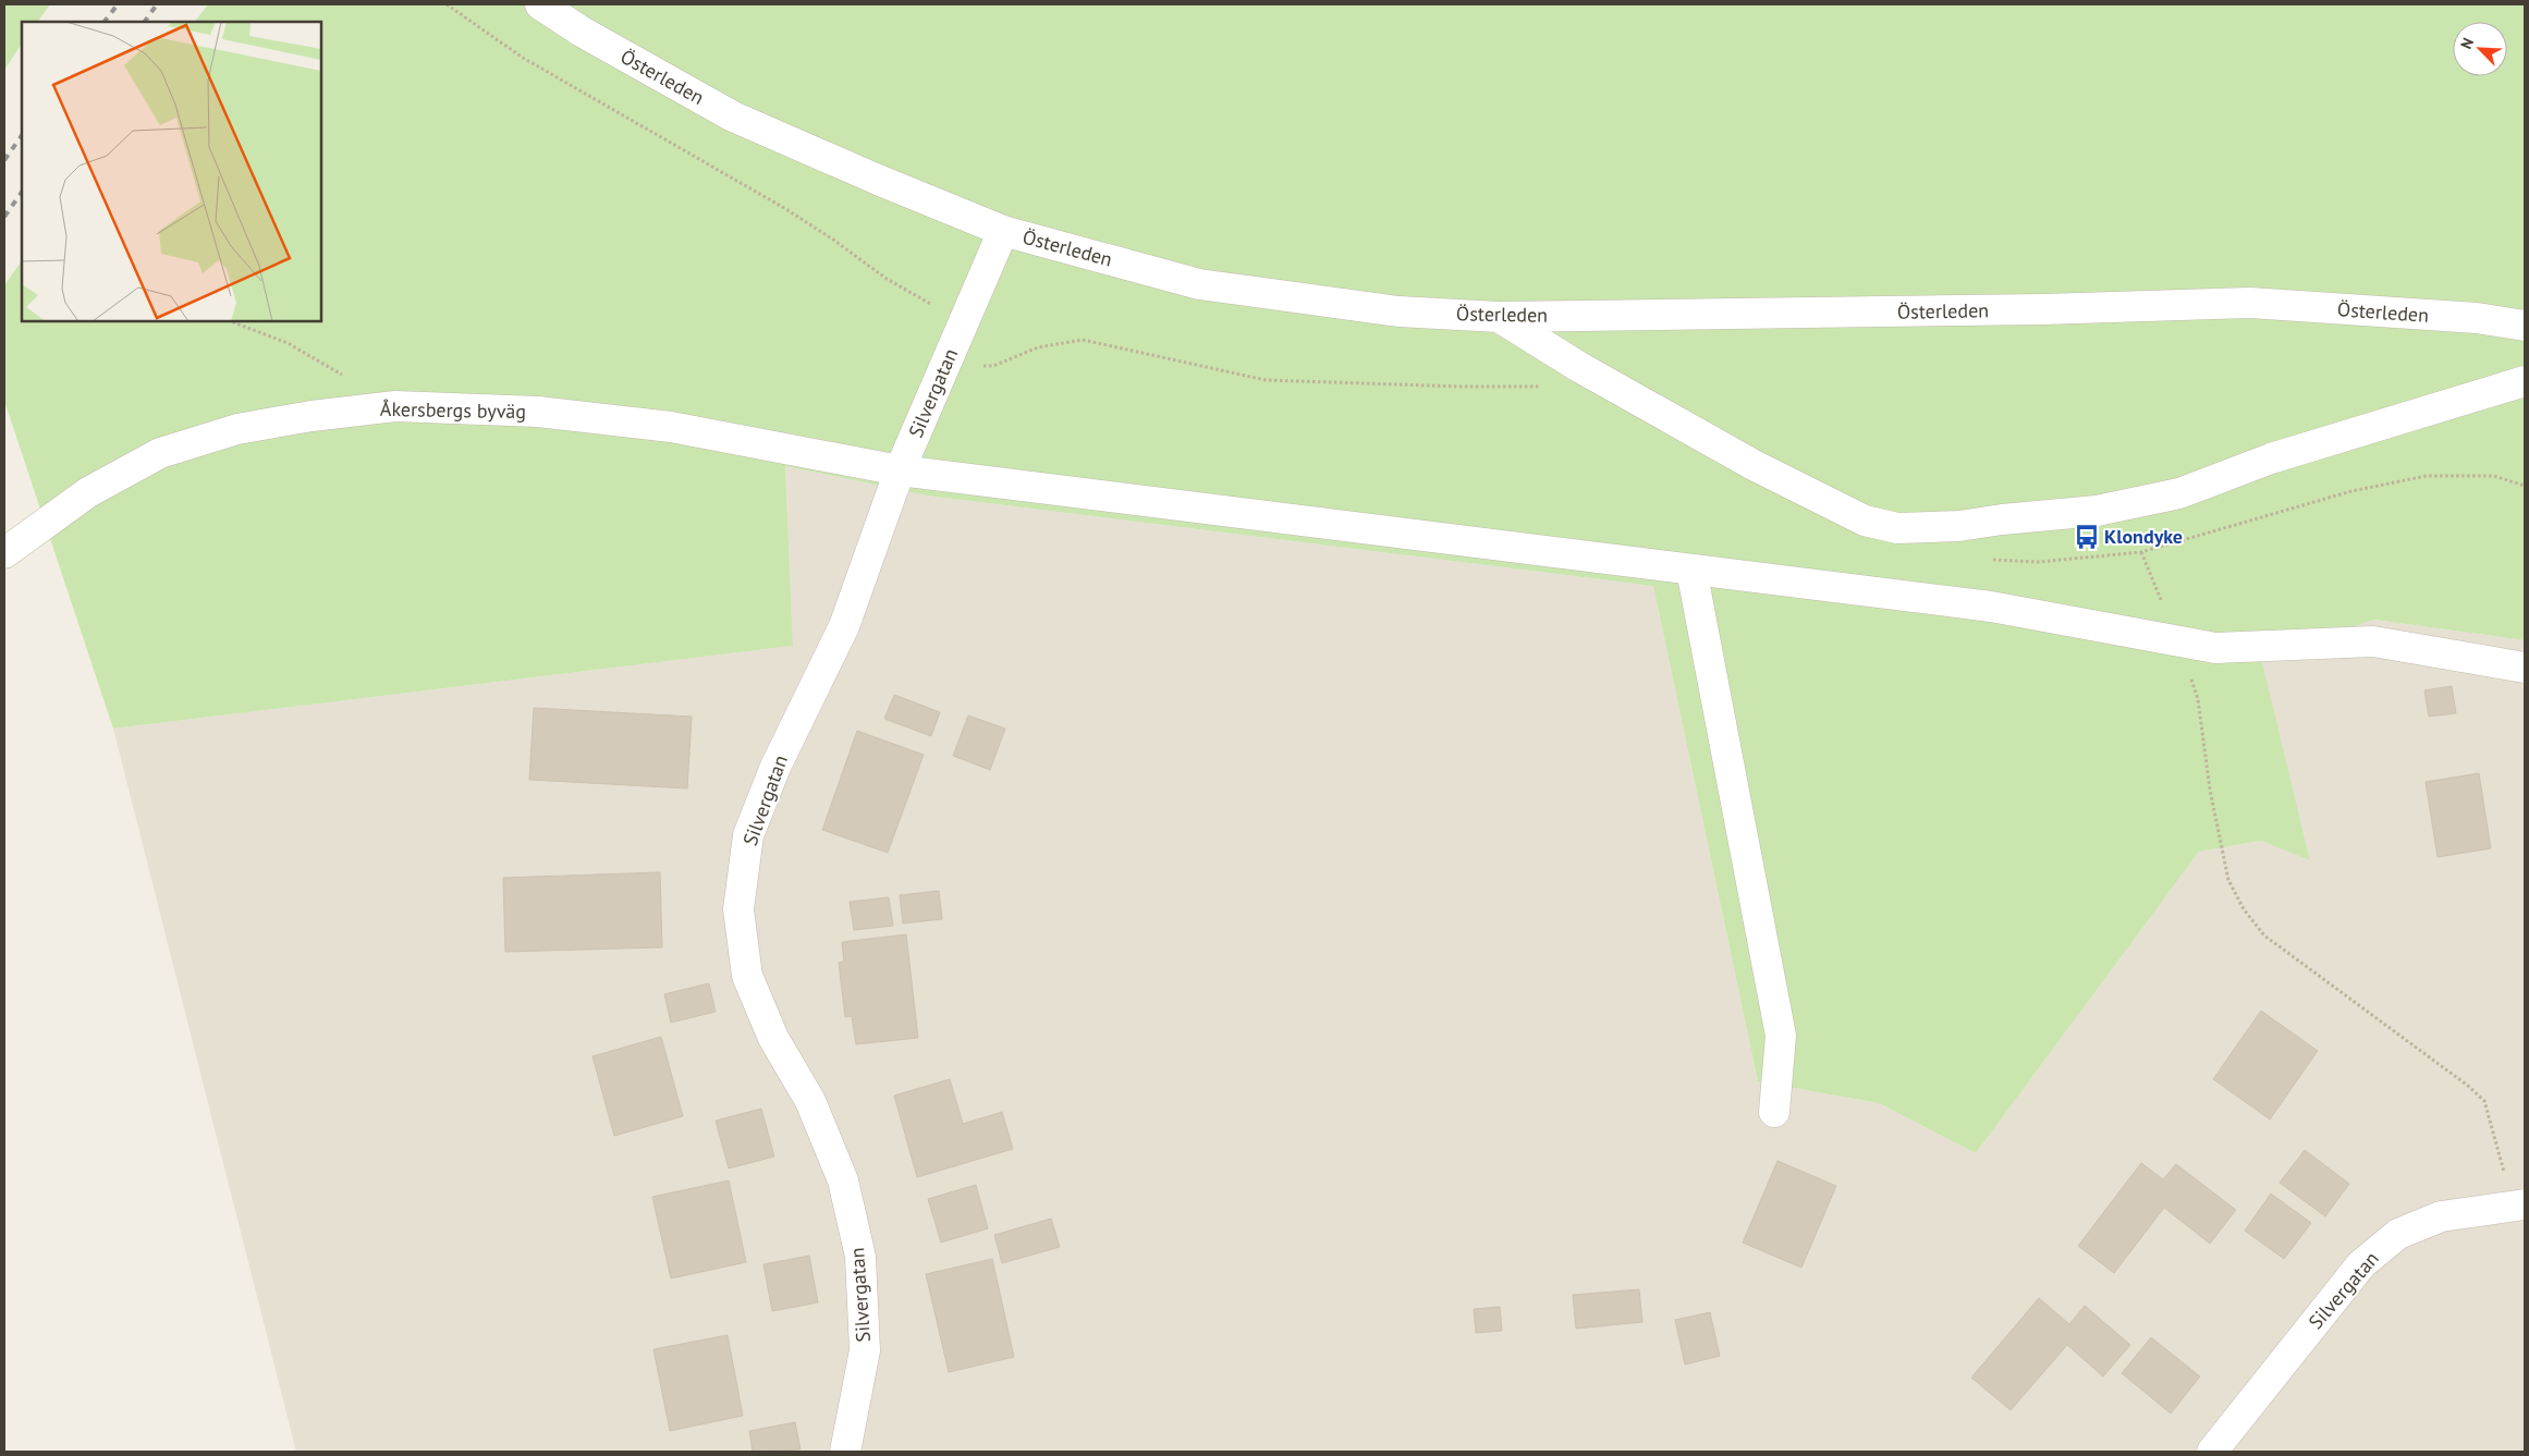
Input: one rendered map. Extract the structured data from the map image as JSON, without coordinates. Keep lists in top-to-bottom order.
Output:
{
  "streets": {
    "street": ["Österleden", "Silvergatan", "Åkersbergs byväg"]
  },
  "crossings": [
    ["Österleden", "Silvergatan"],
    ["Silvergatan", "Åkersbergs byväg"]
  ],
  "places": {
    "bus stop": ["Klondyke"]
  },
  "north": "top left"
}
